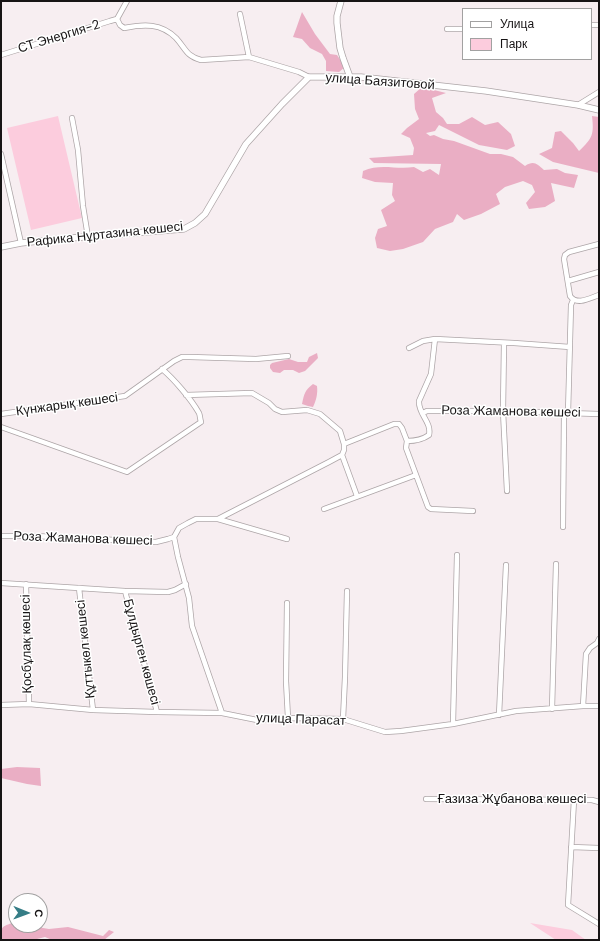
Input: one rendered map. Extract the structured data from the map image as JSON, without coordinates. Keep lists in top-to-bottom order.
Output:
{
  "streets": {
    "street": [
      "СТ Энергия-2",
      "улица Баязитовой",
      "Рафика Нұртазина көшесі",
      "Күнжарық көшесі",
      "Роза Жаманова көшесі",
      "Қосбұлақ көшесі",
      "Құттыкөл көшесі",
      "Бұлдырген көшесі",
      "улица Парасат",
      "Ғазиза Жұбанова көшесі"
    ]
  },
  "crossings": [
    ["улица Баязитовой", "Рафика Нұртазина көшесі"],
    ["Қосбұлақ көшесі", "улица Парасат"],
    ["Құттыкөл көшесі", "улица Парасат"],
    ["Бұлдырген көшесі", "улица Парасат"]
  ],
  "legend": ["Улица", "Парк"],
  "north": "right"
}
